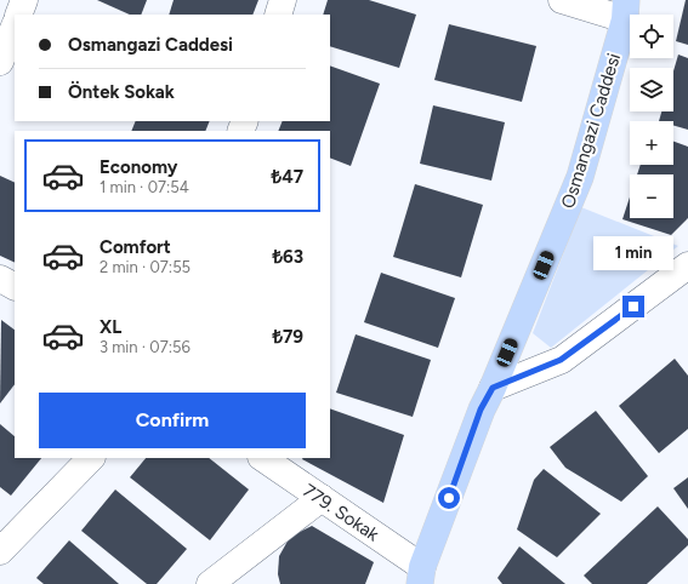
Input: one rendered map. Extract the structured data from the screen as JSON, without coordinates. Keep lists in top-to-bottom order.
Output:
{
  "streets": {
    "main road": ["Osmangazi Caddesi"],
    "street": ["779. Sokak"]
  },
  "crossings": [
    ["Osmangazi Caddesi", "779. Sokak"]
  ],
  "page": {
    "map_buttons": ["+", "−"],
    "banner": ["Osmangazi Caddesi", "Öntek Sokak"],
    "list": [
      {
        "name": "Economy",
        "note": "1 min · 07:54",
        "value": "₺47"
      },
      {
        "name": "Comfort",
        "note": "2 min · 07:55",
        "value": "₺63"
      },
      {
        "name": "XL",
        "note": "3 min · 07:56",
        "value": "₺79"
      }
    ],
    "bubble": "1 min",
    "buttons": "Confirm"
  }
}
